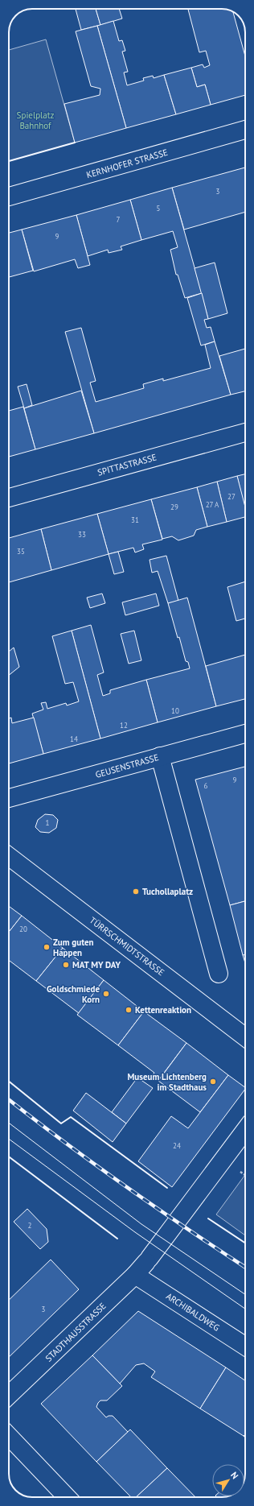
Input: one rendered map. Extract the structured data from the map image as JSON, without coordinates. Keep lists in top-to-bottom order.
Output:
{
  "streets": {
    "street": [
      "KERNHOFER STRASSE",
      "SPITTASTRASSE",
      "GEUSENSTRASSE",
      "TÜRRSCHMIDTSTRASSE",
      "ARCHIBALDWEG",
      "STADTHAUSSTRASSE"
    ]
  },
  "crossings": [
    ["ARCHIBALDWEG", "STADTHAUSSTRASSE"]
  ],
  "parks": ["Spielplatz Bahnhof"],
  "places": [
    "Tuchollaplatz",
    "Zum guten Happen",
    "MAT MY DAY",
    "Goldschmiede Korn",
    "Kettenreaktion",
    "Museum Lichtenberg im Stadthaus"
  ],
  "house_numbers": [
    "3",
    "5",
    "7",
    "9",
    "27",
    "27 A",
    "29",
    "31",
    "33",
    "35",
    "10",
    "12",
    "14",
    "9",
    "6",
    "1",
    "20",
    "24",
    "2",
    "3"
  ],
  "north": "top right"
}
